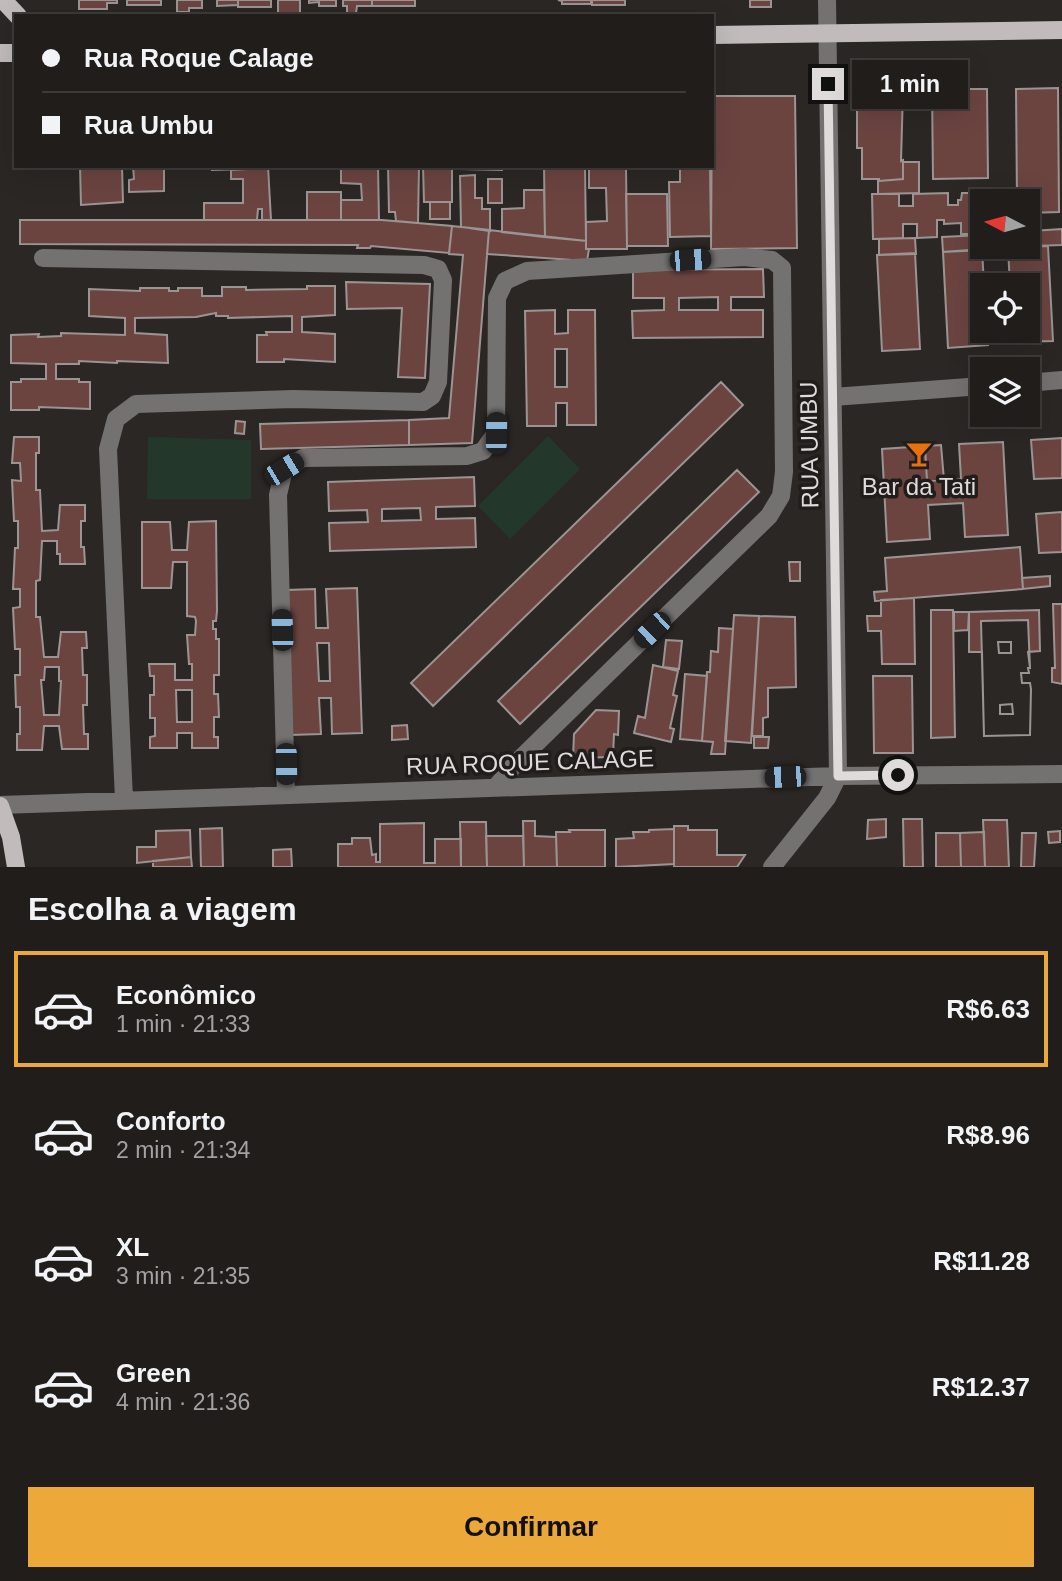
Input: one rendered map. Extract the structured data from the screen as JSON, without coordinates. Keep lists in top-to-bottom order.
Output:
{
  "streets": {
    "street": ["RUA UMBU", "RUA ROQUE CALAGE"]
  },
  "crossings": [
    ["RUA UMBU", "RUA ROQUE CALAGE"]
  ],
  "places": {
    "bar": ["Bar da Tati"]
  },
  "north": "left",
  "page": {
    "banner": ["Rua Roque Calage", "Rua Umbu"],
    "bubble": "1 min",
    "heading": "Escolha a viagem",
    "list": [
      {
        "name": "Econômico",
        "note": "1 min · 21:33",
        "value": "R$6.63"
      },
      {
        "name": "Conforto",
        "note": "2 min · 21:34",
        "value": "R$8.96"
      },
      {
        "name": "XL",
        "note": "3 min · 21:35",
        "value": "R$11.28"
      },
      {
        "name": "Green",
        "note": "4 min · 21:36",
        "value": "R$12.37"
      }
    ],
    "buttons": "Confirmar"
  }
}
